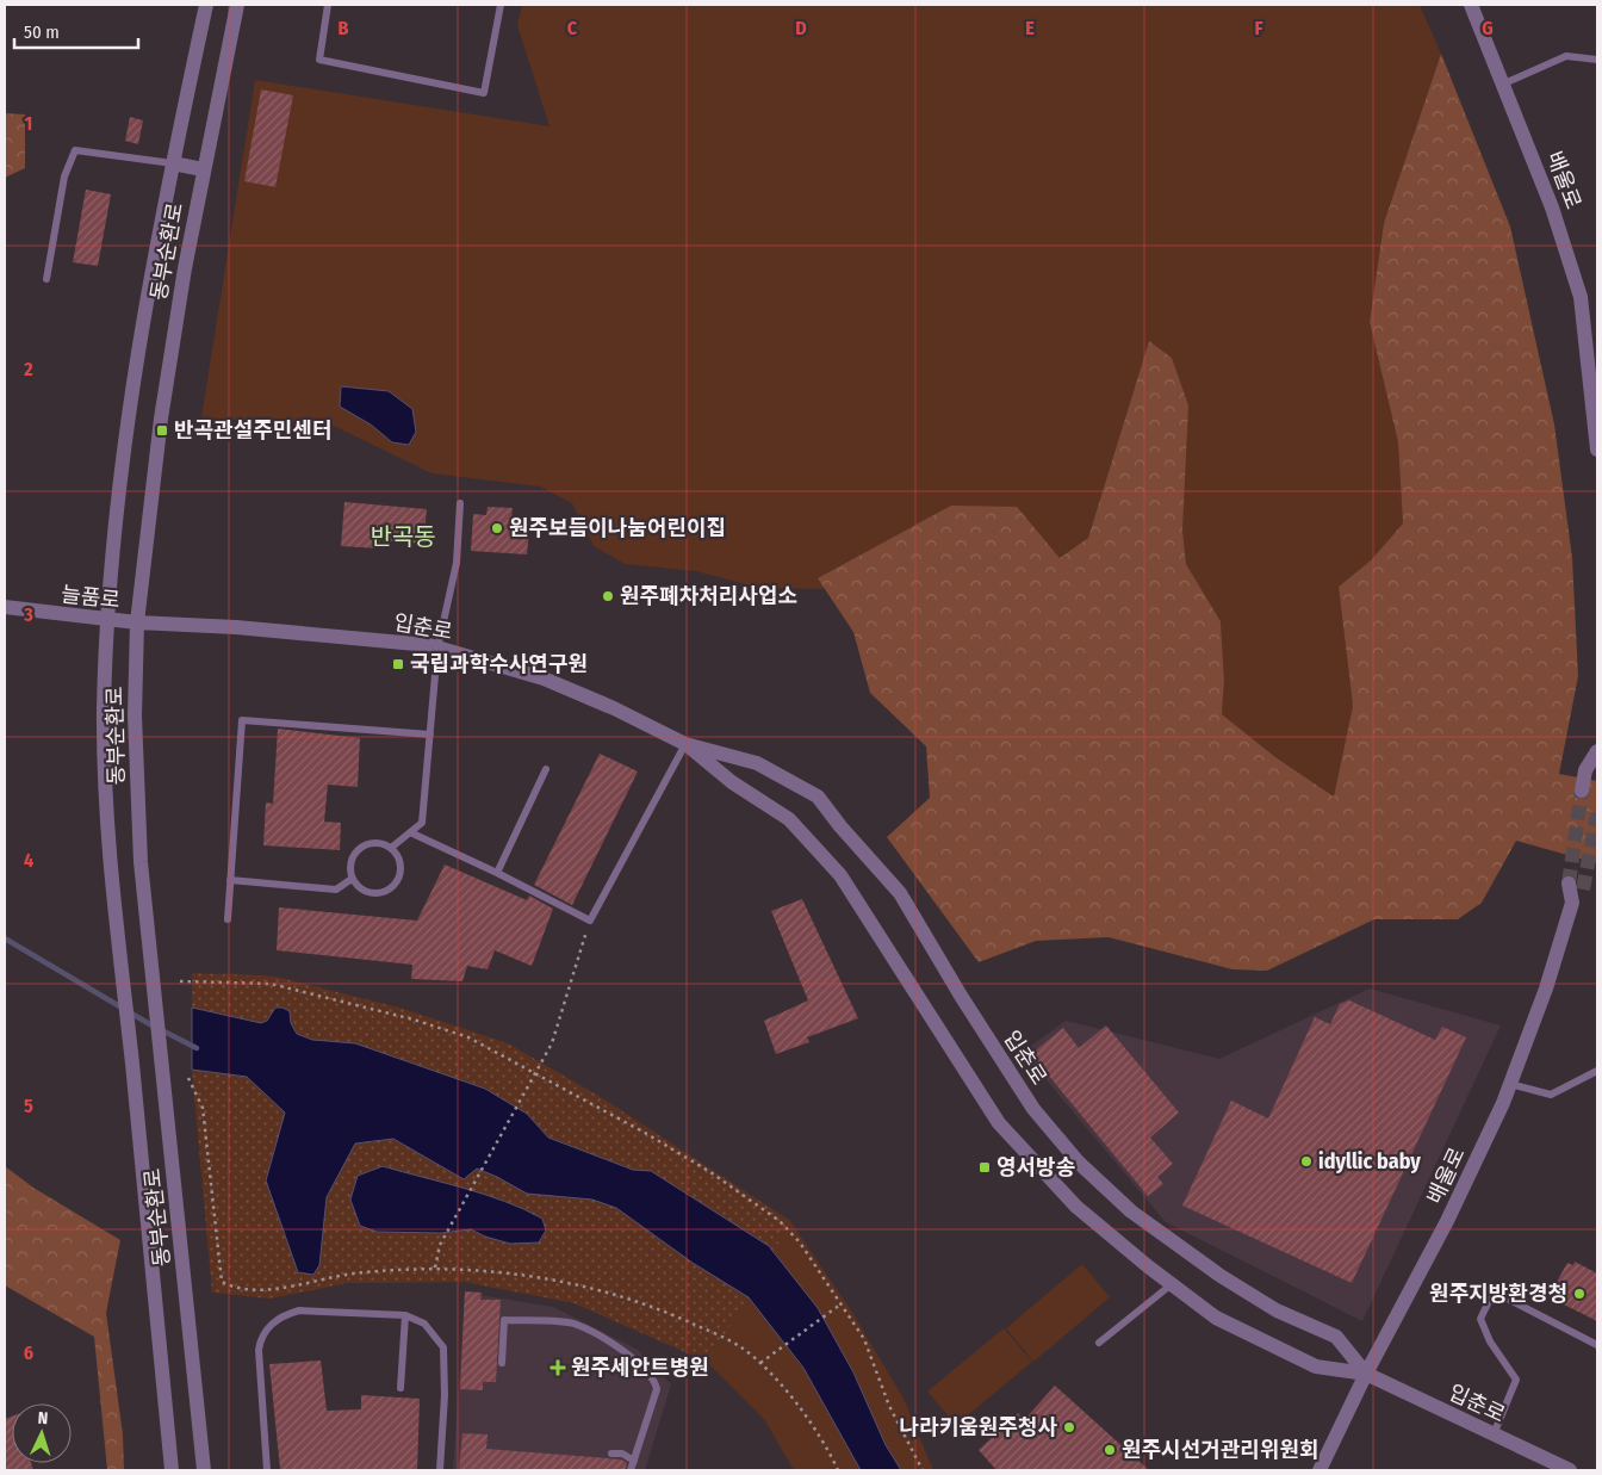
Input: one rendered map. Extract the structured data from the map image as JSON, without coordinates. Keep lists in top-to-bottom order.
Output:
{
  "streets": {
    "street": [
      "배울로",
      "동부순환로",
      "늘품로",
      "입춘로"
    ]
  },
  "crossings": [
    ["배울로", "입춘로"],
    ["동부순환로", "늘품로"],
    ["동부순환로", "입춘로"],
    ["늘품로", "입춘로"]
  ],
  "districts": ["반곡동"],
  "places": {
    "transit": ["반곡관설주민센터", "국립과학수사연구원", "영서방송"],
    "other": [
      "원주보듬이나눔어린이집",
      "원주폐차처리사업소",
      "idyllic baby",
      "원주지방환경청",
      "나라키움원주청사",
      "원주시선거관리위원회"
    ],
    "health": ["원주세안트병원"]
  },
  "scale_bar": "50 m",
  "north": "top",
  "grid": {
    "columns": [
      "B",
      "C",
      "D",
      "E",
      "F",
      "G"
    ],
    "rows": [
      "1",
      "2",
      "3",
      "4",
      "5",
      "6"
    ]
  }
}
